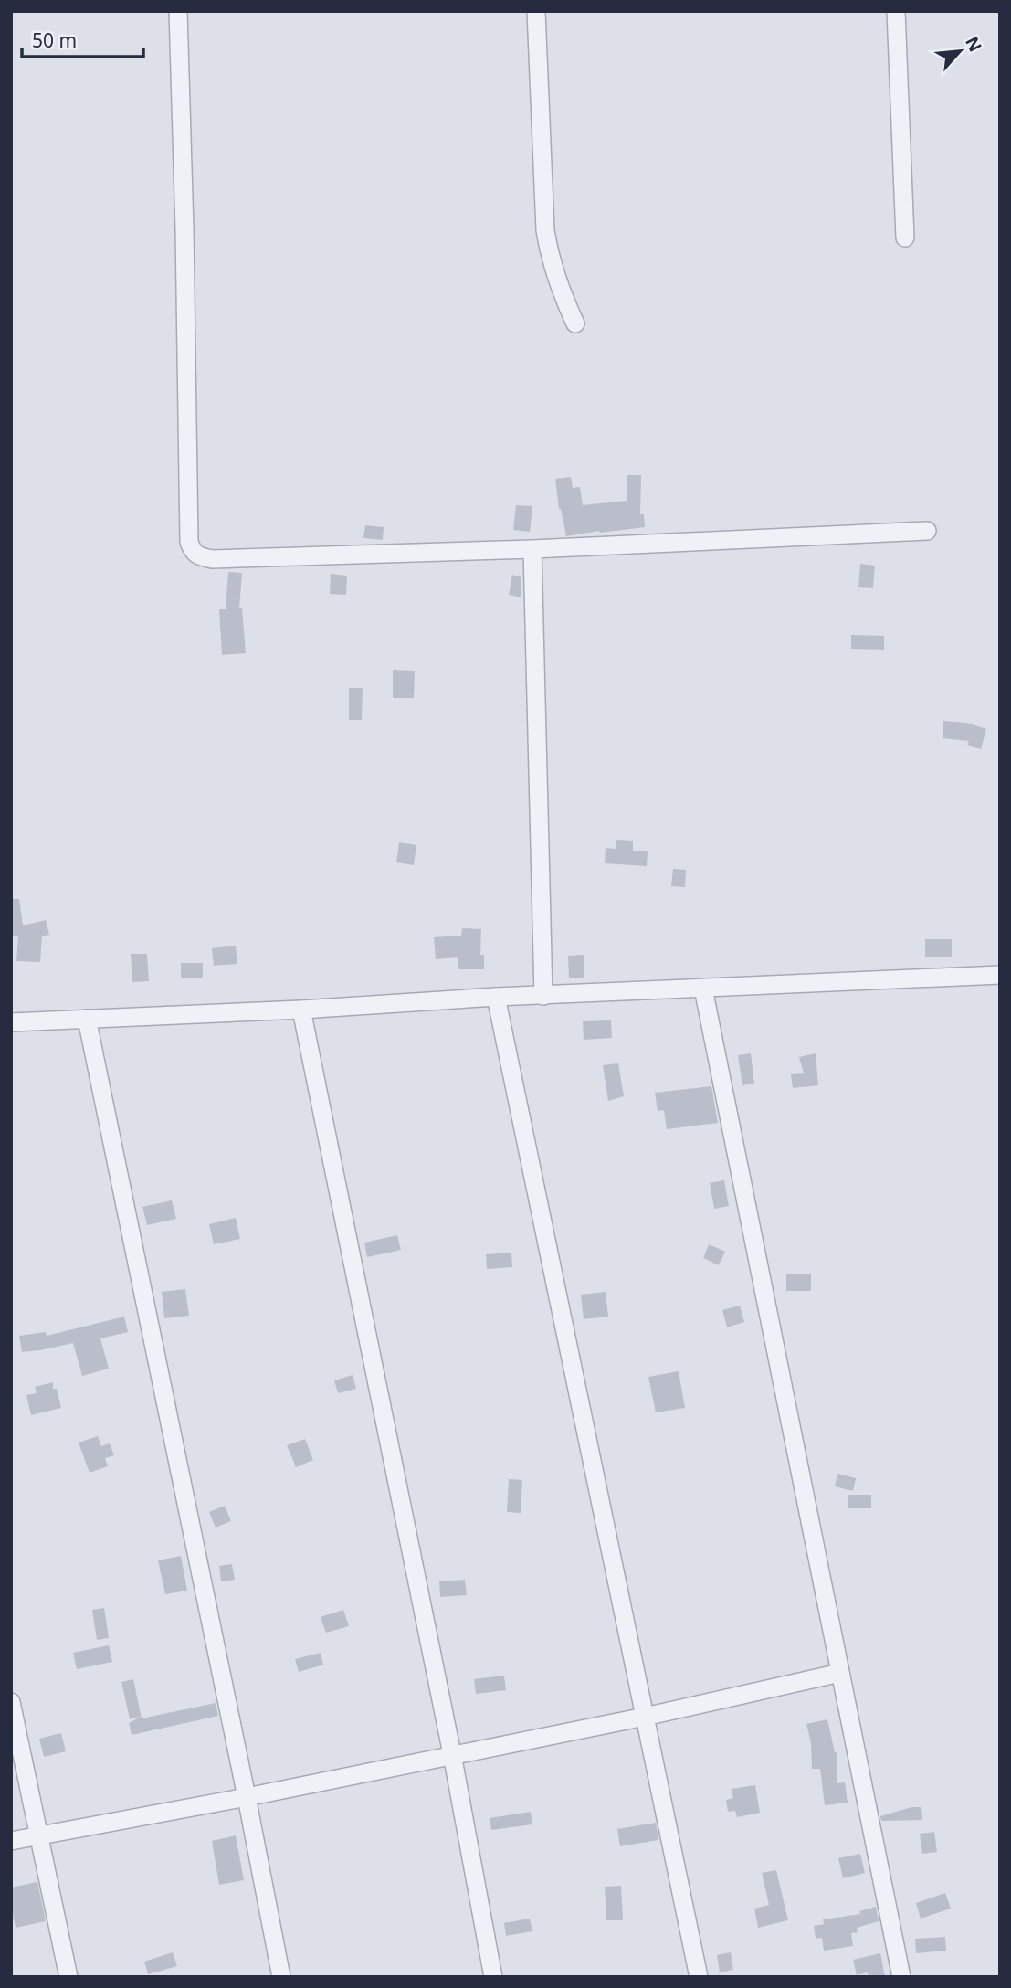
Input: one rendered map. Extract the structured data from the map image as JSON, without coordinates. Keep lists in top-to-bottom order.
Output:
{
  "scale_bar": "50 m",
  "north": "top right"
}
